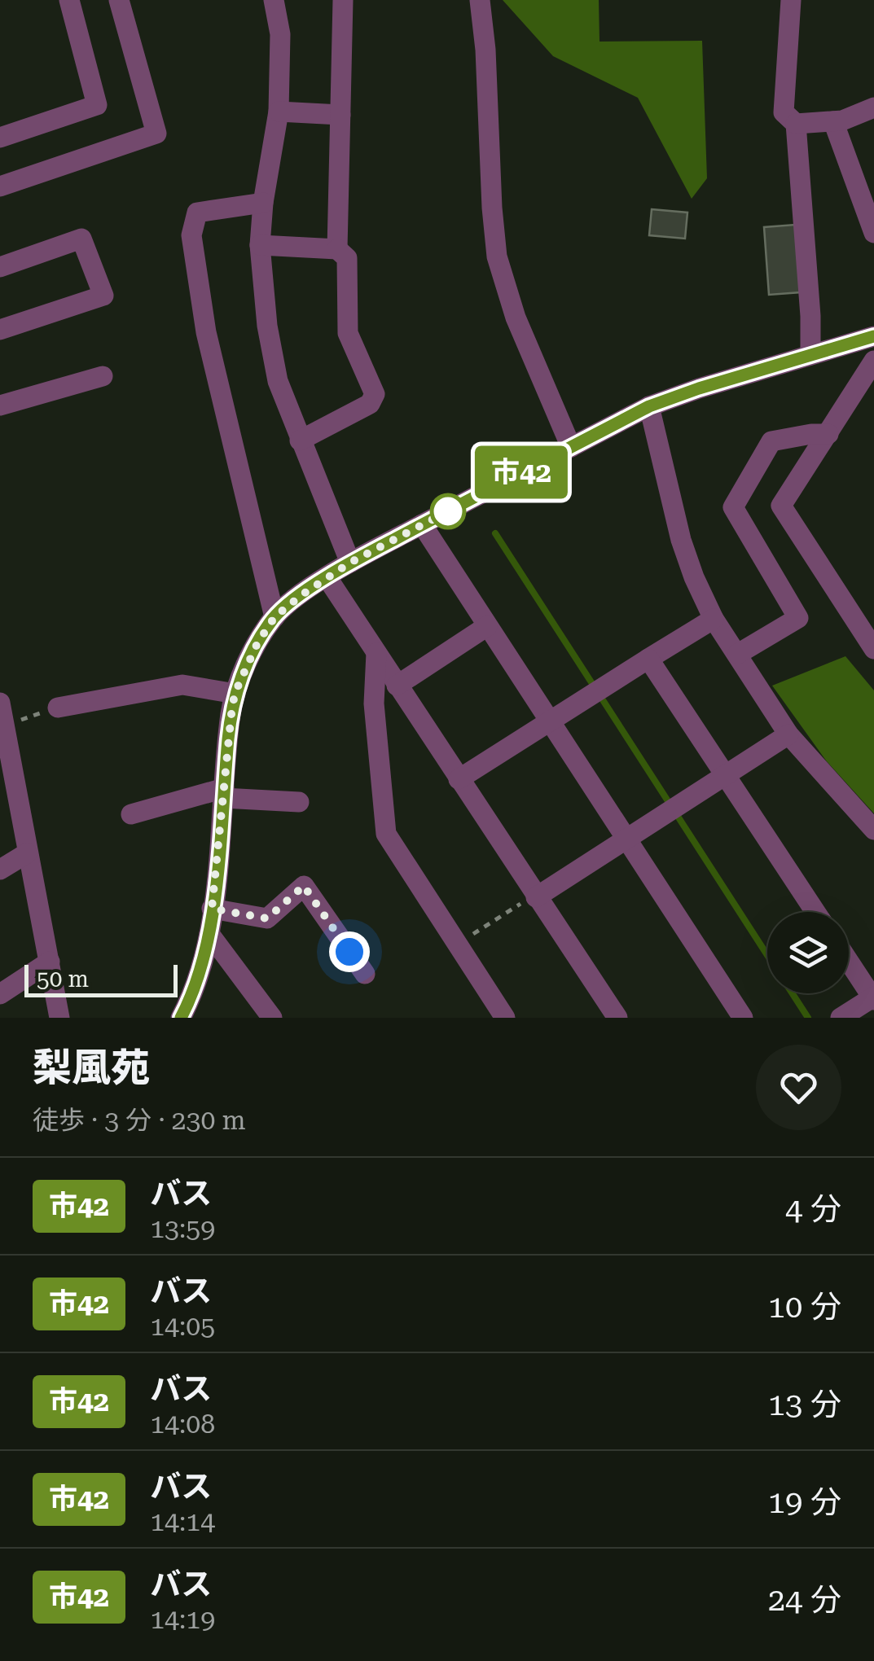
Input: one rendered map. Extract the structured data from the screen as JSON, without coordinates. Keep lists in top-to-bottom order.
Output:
{
  "lines": ["bus line 市42"],
  "scale_bar": "50 m",
  "page": {
    "on_map": "市42",
    "scale": "50 m",
    "heading": ["梨風苑", "徒歩 · 3 分 · 230 m"],
    "list": [
      {
        "mark": "市42",
        "name": "バス",
        "note": "13:59",
        "value": "4 分"
      },
      {
        "mark": "市42",
        "name": "バス",
        "note": "14:05",
        "value": "10 分"
      },
      {
        "mark": "市42",
        "name": "バス",
        "note": "14:08",
        "value": "13 分"
      },
      {
        "mark": "市42",
        "name": "バス",
        "note": "14:14",
        "value": "19 分"
      },
      {
        "mark": "市42",
        "name": "バス",
        "note": "14:19",
        "value": "24 分"
      }
    ]
  }
}
